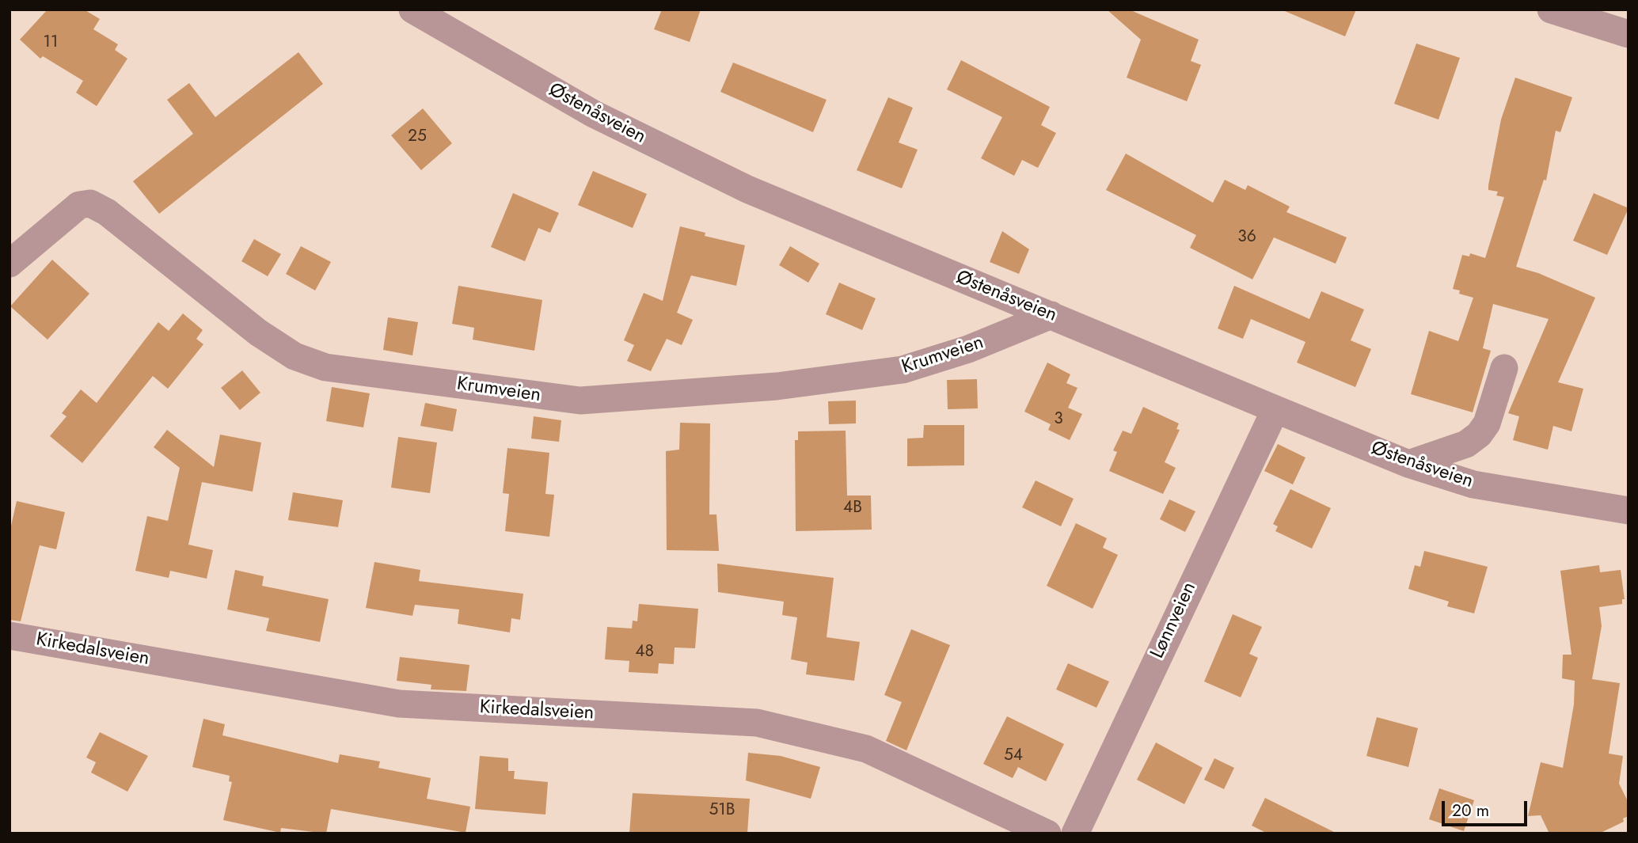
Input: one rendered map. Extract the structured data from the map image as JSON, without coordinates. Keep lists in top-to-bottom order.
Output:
{
  "streets": {
    "street": [
      "Østenåsveien",
      "Krumveien",
      "Lønnveien",
      "Kirkedalsveien"
    ]
  },
  "crossings": [
    ["Østenåsveien", "Krumveien"],
    ["Østenåsveien", "Lønnveien"]
  ],
  "house_numbers": [
    "11",
    "25",
    "36",
    "3",
    "4B",
    "48",
    "54",
    "51B"
  ],
  "scale_bar": "20 m"
}
